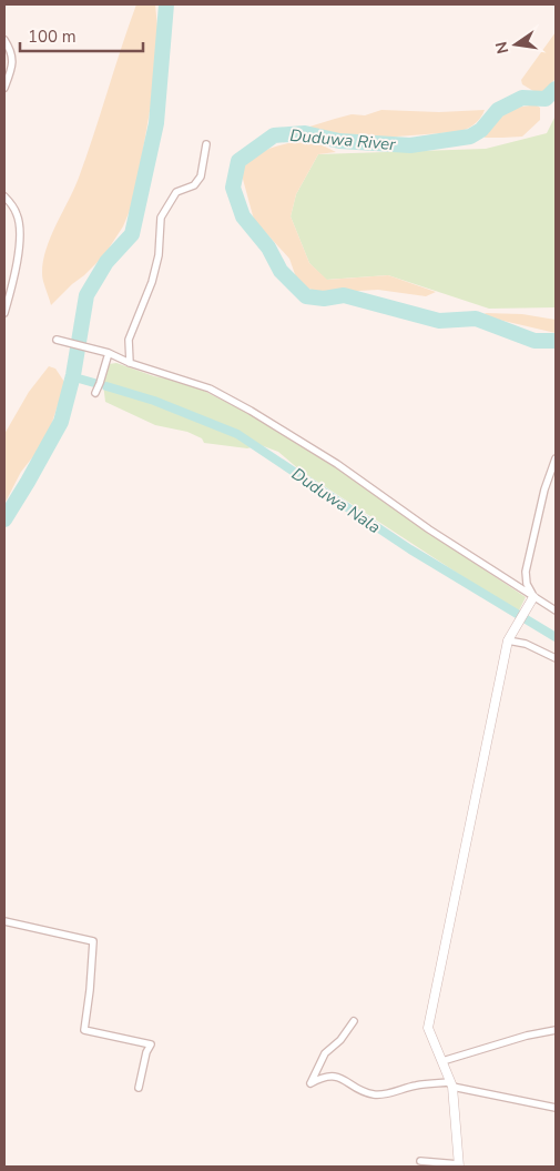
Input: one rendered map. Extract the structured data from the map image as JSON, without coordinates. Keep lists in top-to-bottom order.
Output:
{
  "water": ["Duduwa River", "Duduwa Nala"],
  "scale_bar": "100 m",
  "north": "left"
}
